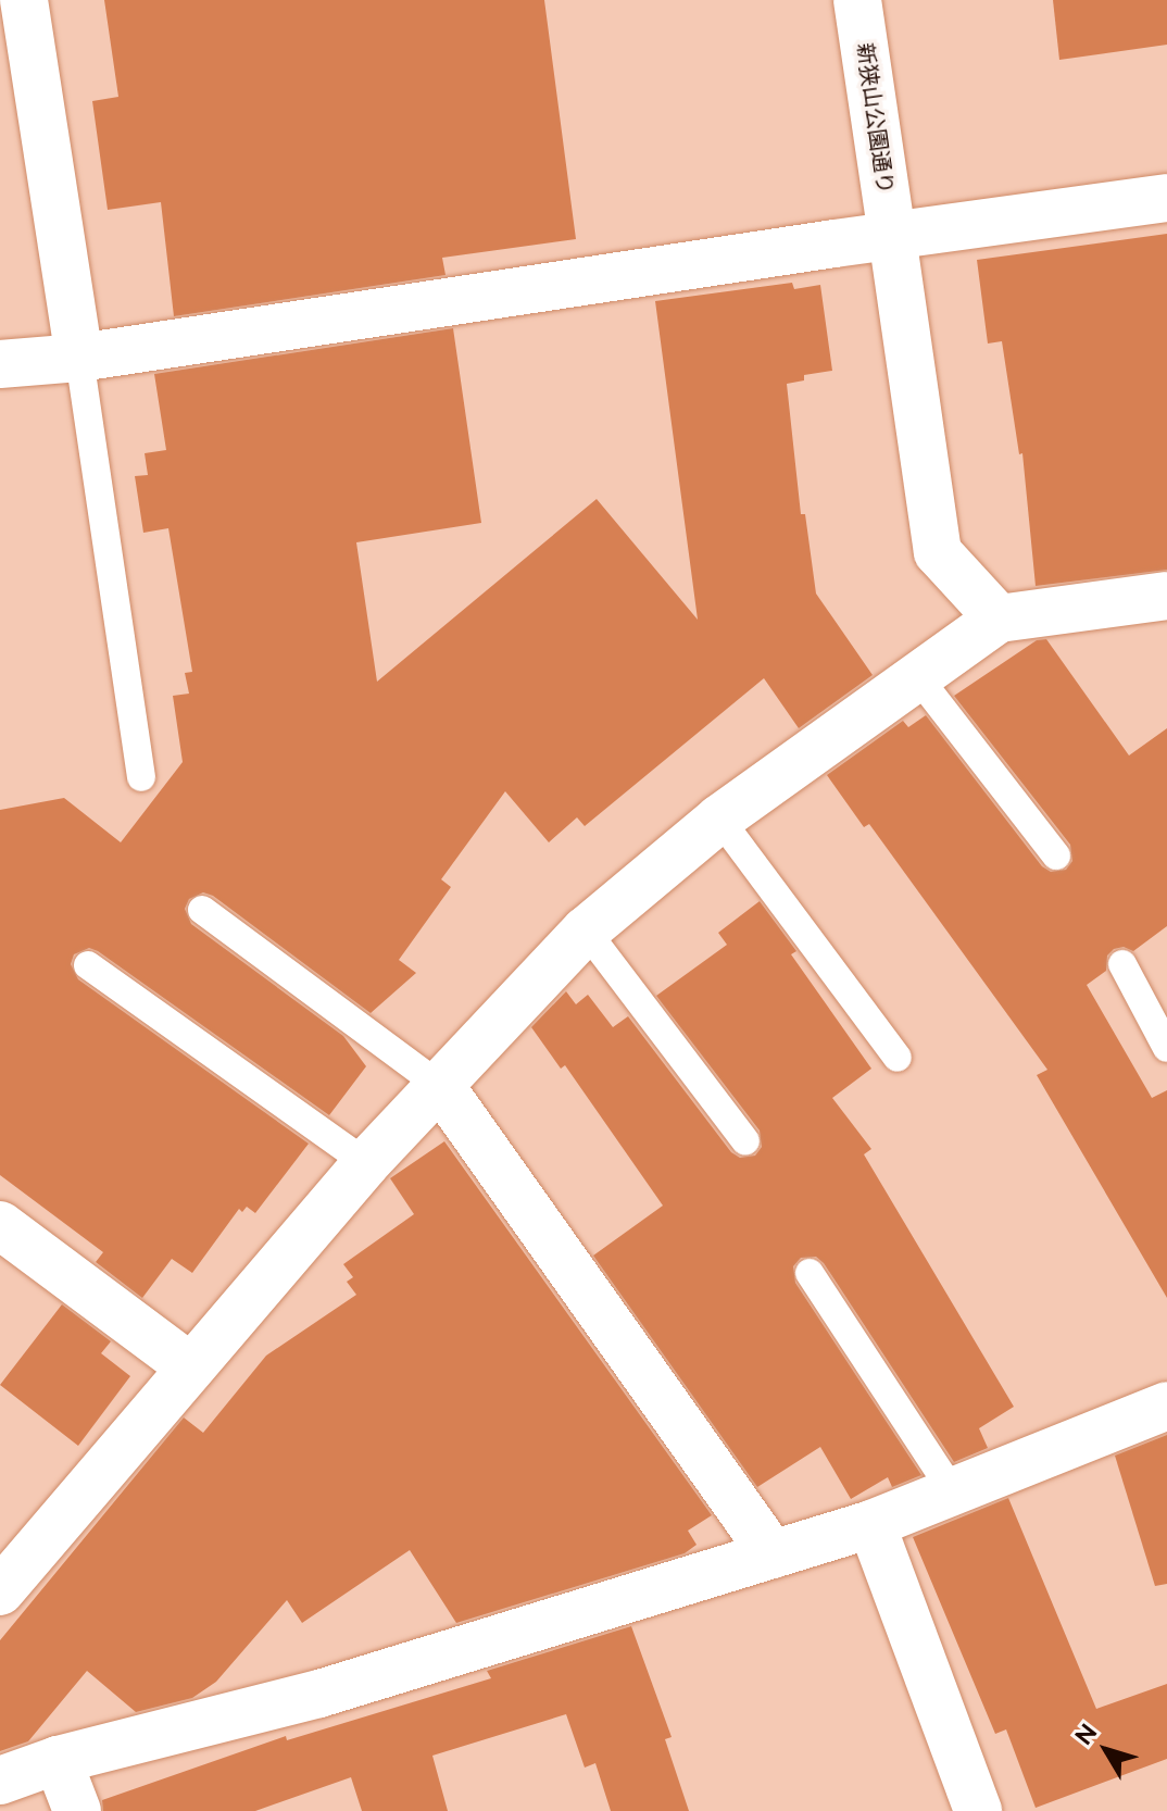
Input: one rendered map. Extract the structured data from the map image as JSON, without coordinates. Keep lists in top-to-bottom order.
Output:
{
  "streets": {
    "street": ["新狭山公園通り"]
  },
  "north": "top left"
}
